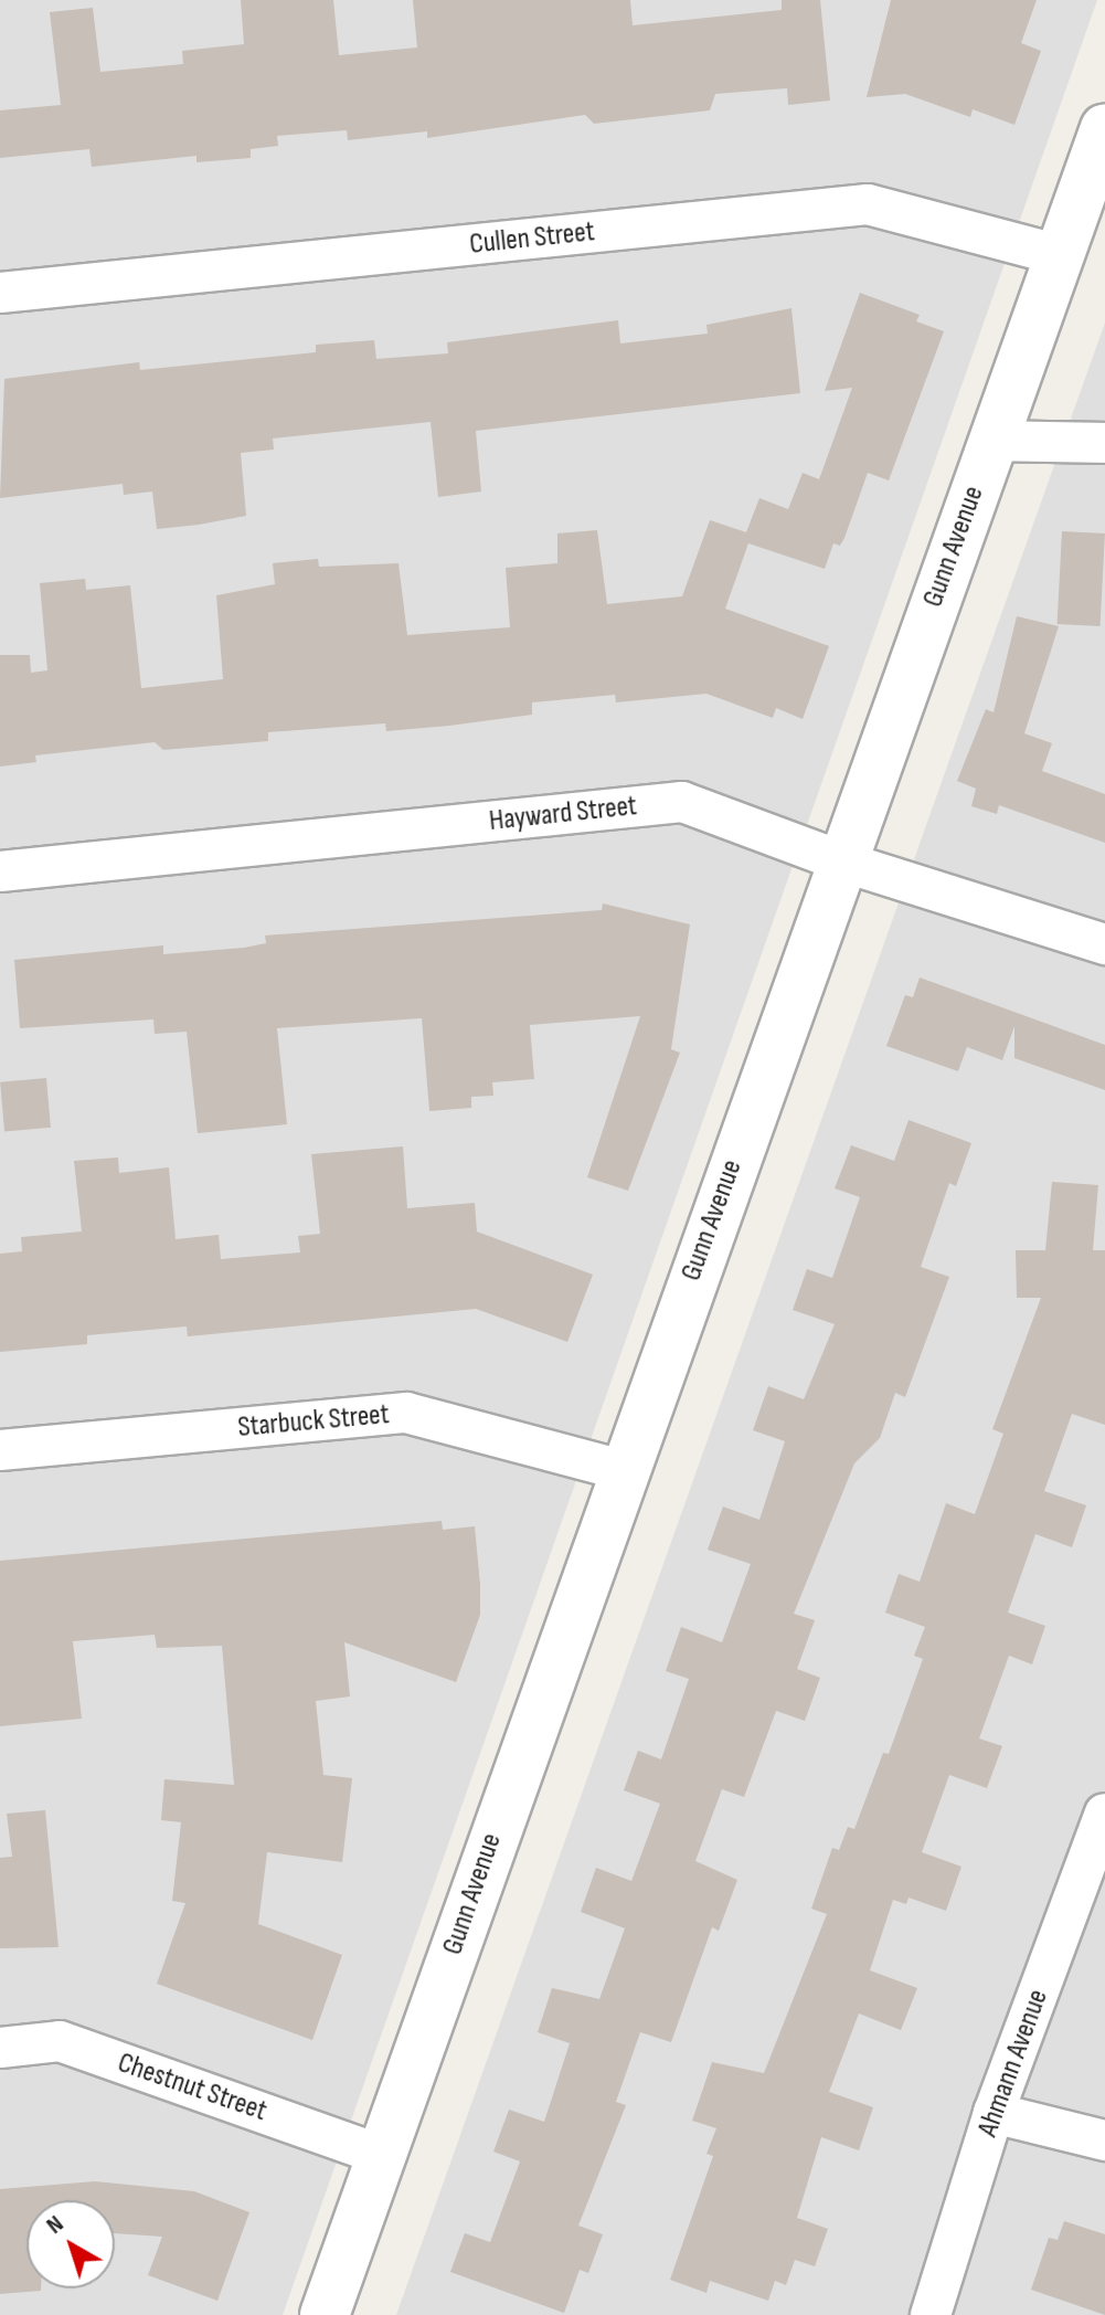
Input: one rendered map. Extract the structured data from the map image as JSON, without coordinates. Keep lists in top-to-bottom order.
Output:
{
  "streets": {
    "street": [
      "Cullen Street",
      "Gunn Avenue",
      "Hayward Street",
      "Starbuck Street",
      "Ahmann Avenue",
      "Chestnut Street"
    ]
  },
  "crossings": [
    ["Cullen Street", "Gunn Avenue"],
    ["Gunn Avenue", "Hayward Street"],
    ["Gunn Avenue", "Starbuck Street"],
    ["Gunn Avenue", "Chestnut Street"]
  ],
  "north": "top left"
}
